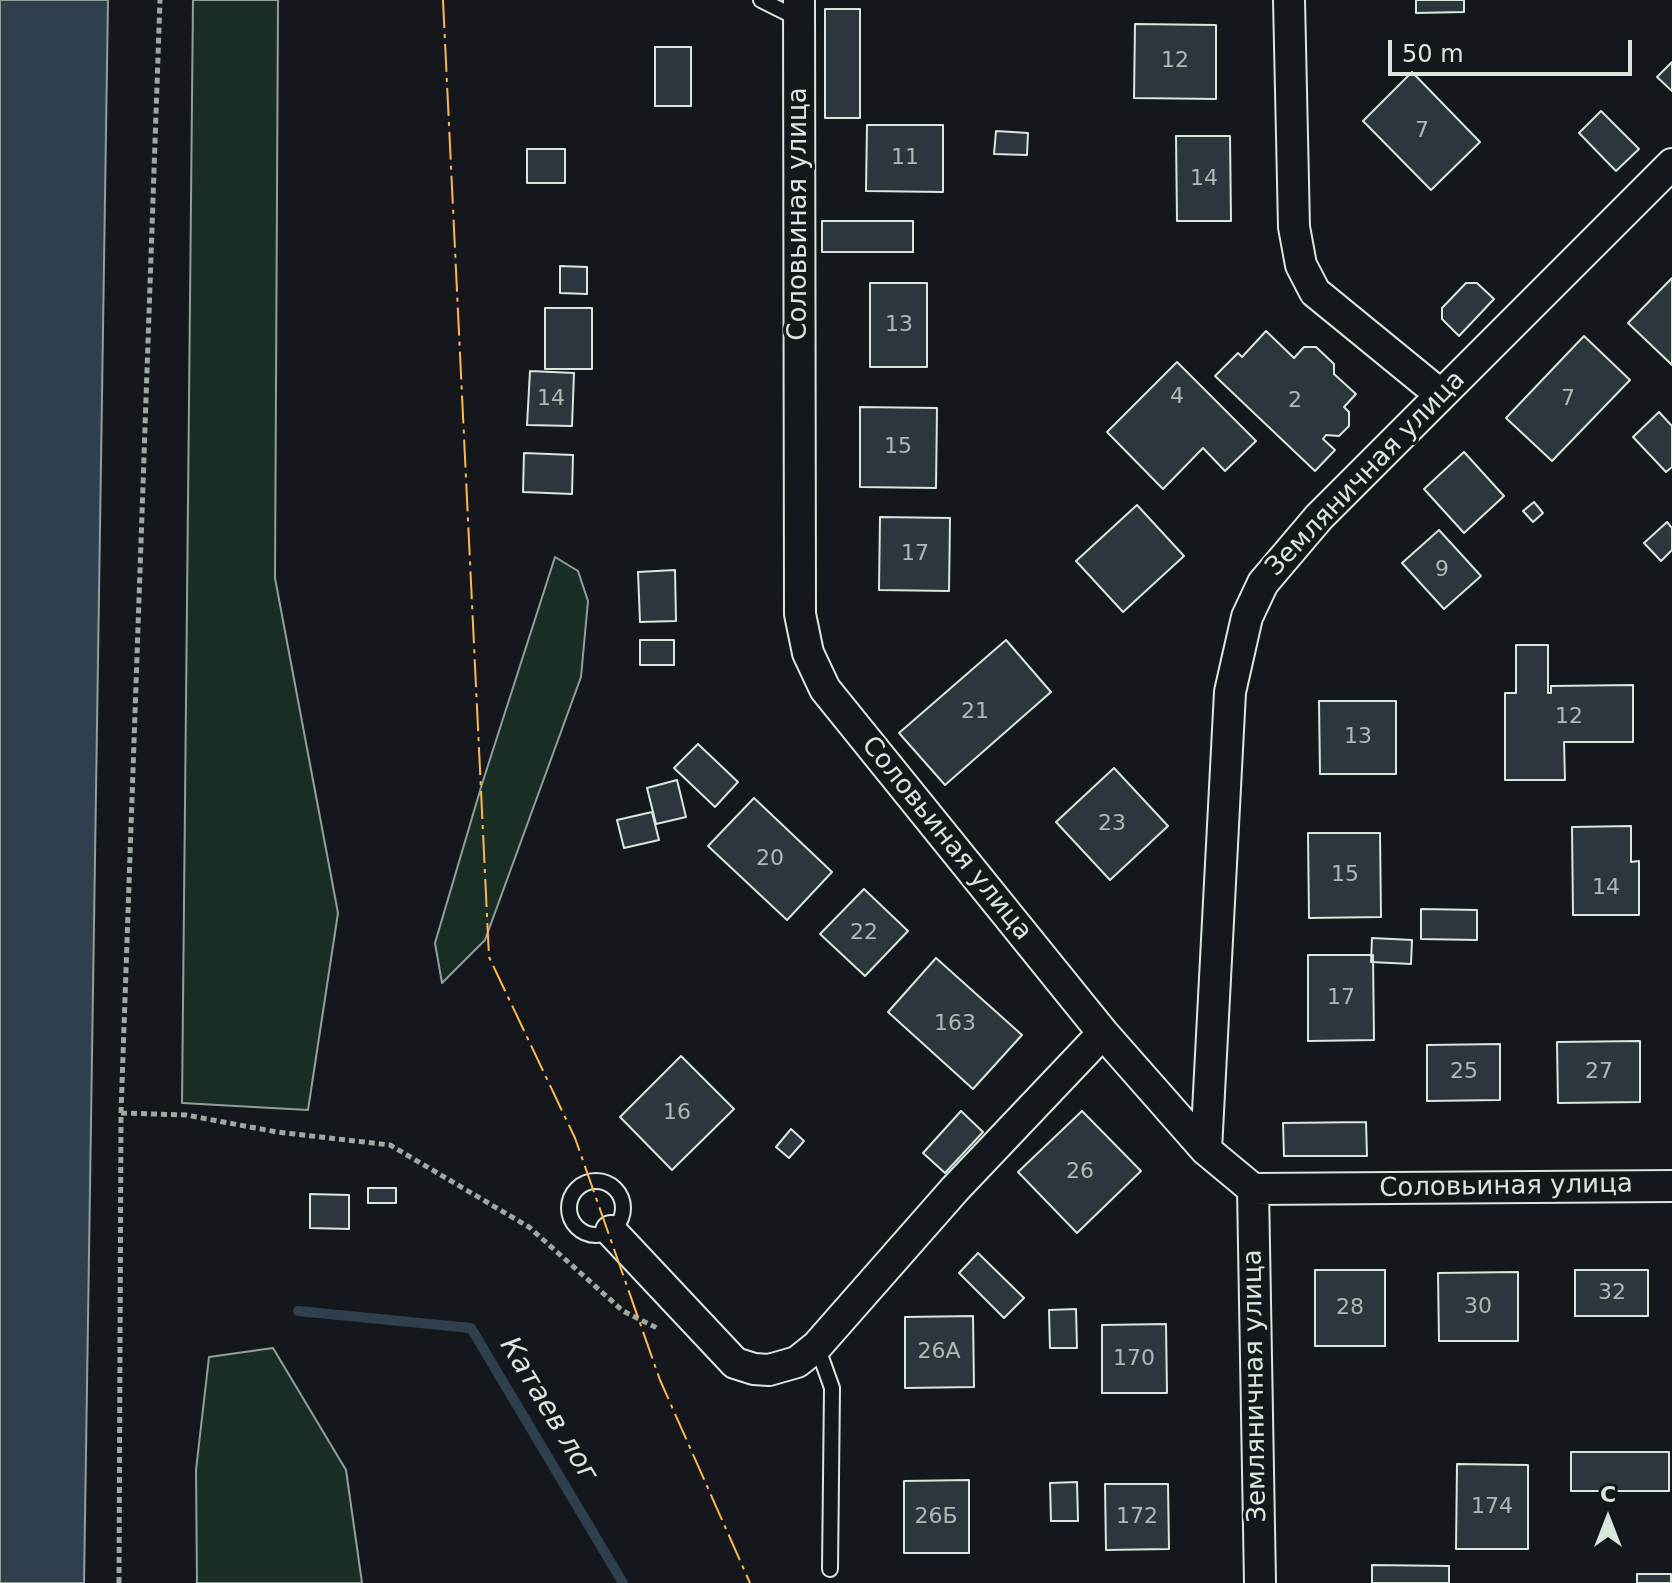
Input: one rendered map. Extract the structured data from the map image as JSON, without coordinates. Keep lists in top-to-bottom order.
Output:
{
  "streets": {
    "street": ["Соловьиная улица", "Земляничная улица"]
  },
  "crossings": [
    ["Соловьиная улица", "Земляничная улица"]
  ],
  "water": ["Катаев лог"],
  "house_numbers": [
    "12",
    "7",
    "11",
    "14",
    "13",
    "4",
    "14",
    "7",
    "2",
    "15",
    "17",
    "9",
    "21",
    "12",
    "13",
    "23",
    "20",
    "15",
    "14",
    "22",
    "17",
    "163",
    "25",
    "27",
    "16",
    "26",
    "32",
    "30",
    "28",
    "26А",
    "170",
    "174",
    "26Б",
    "172"
  ],
  "scale_bar": "50 m",
  "north": "top"
}
